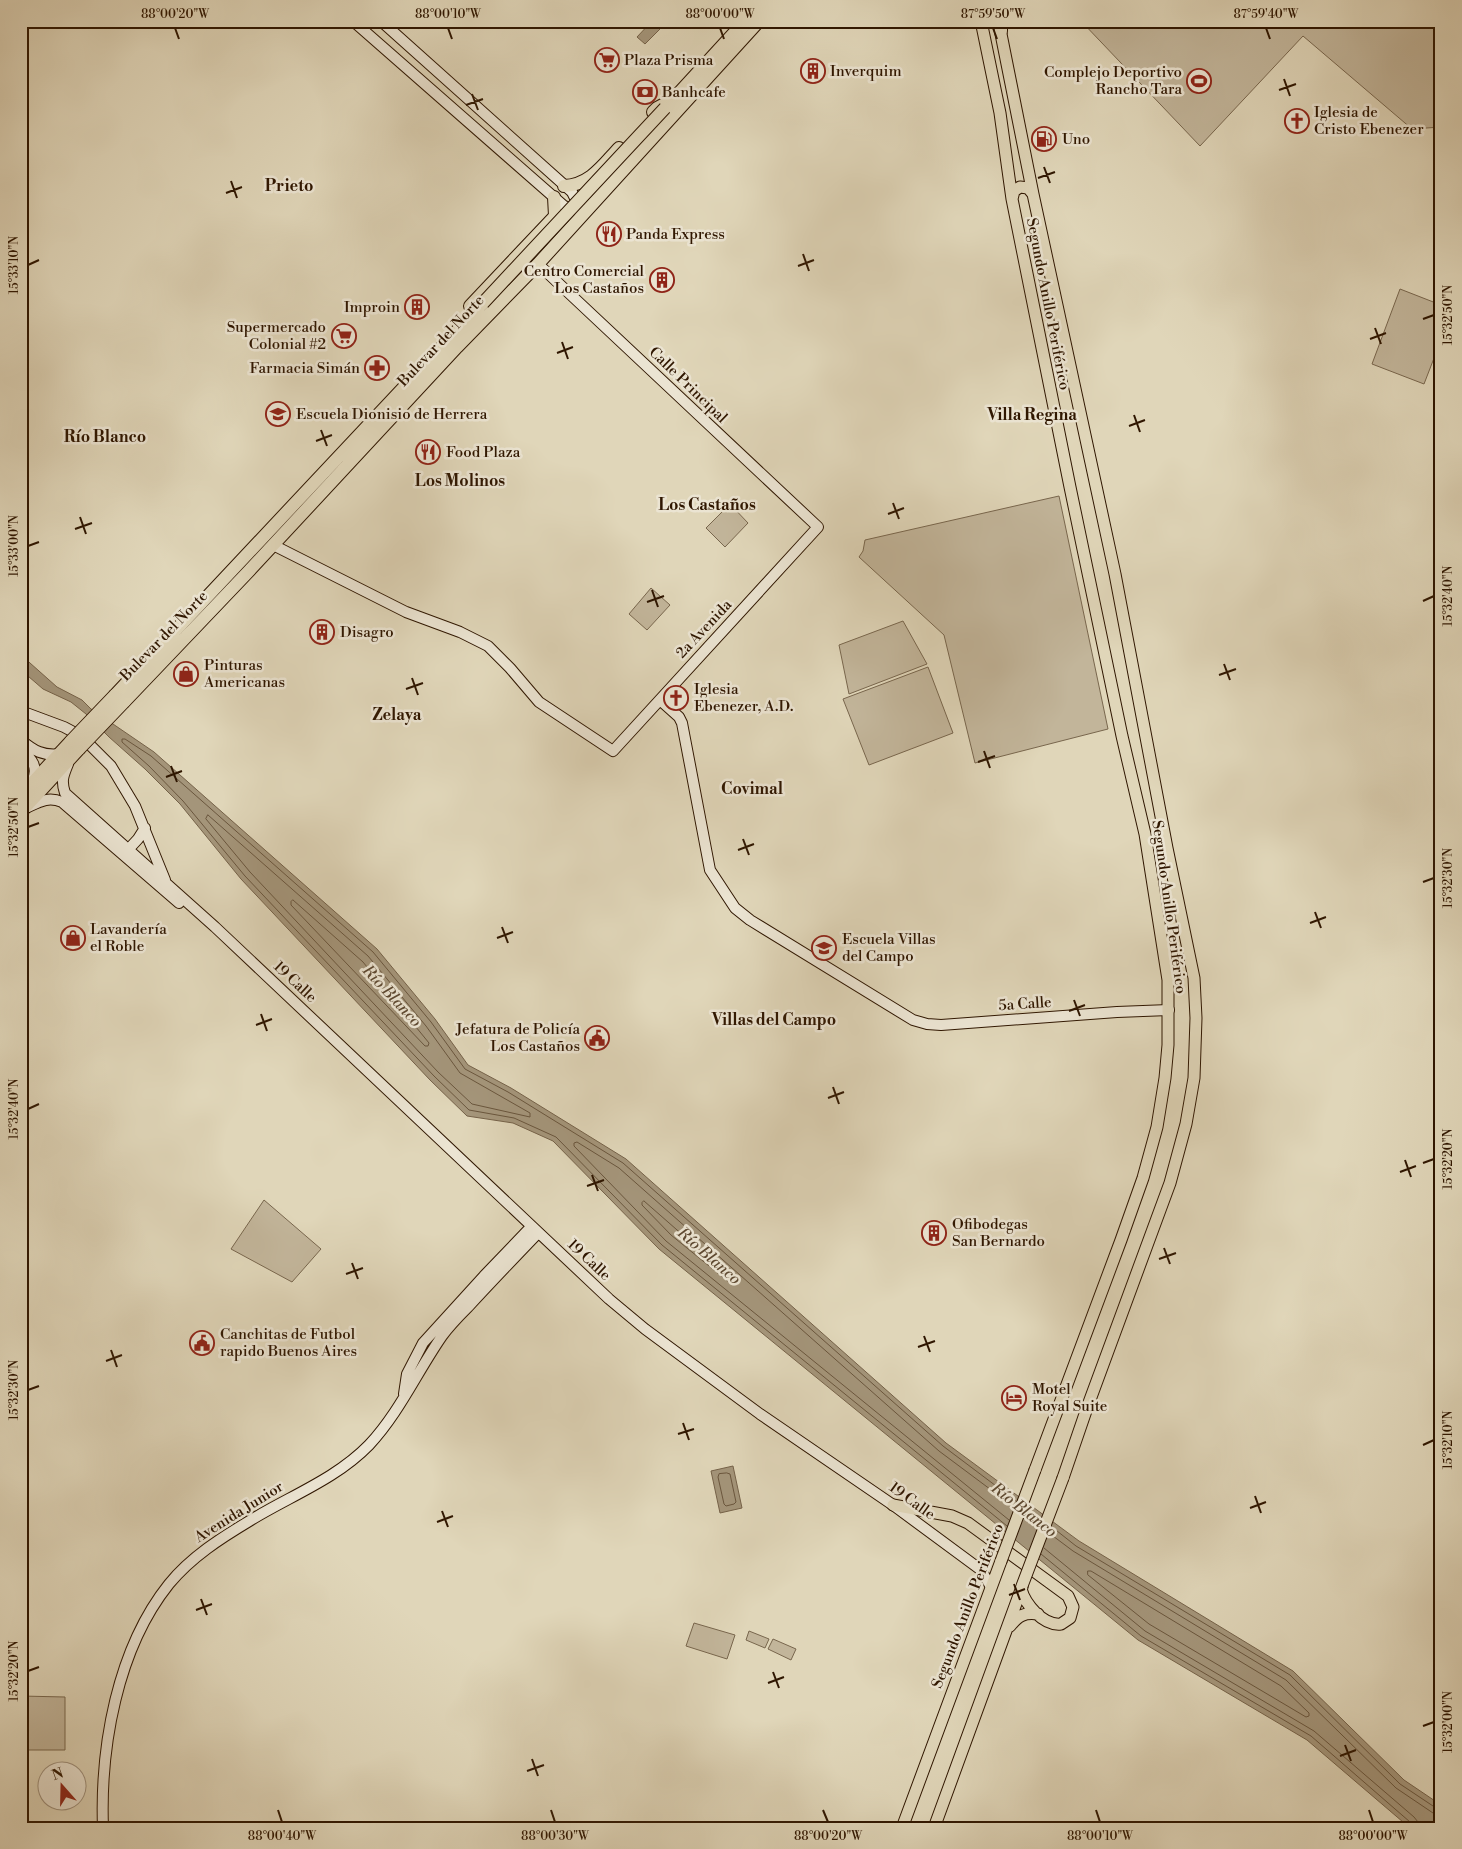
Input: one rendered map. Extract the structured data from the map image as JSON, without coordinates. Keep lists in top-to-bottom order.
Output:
{
  "streets": {
    "highway": ["Bulevar del Norte"],
    "main road": ["Segundo Anillo Periférico"],
    "street": [
      "Calle Principal",
      "2a Avenida",
      "19 Calle",
      "5a Calle",
      "Avenida Junior"
    ]
  },
  "crossings": [
    ["Segundo Anillo Periférico", "19 Calle"],
    ["Segundo Anillo Periférico", "5a Calle"],
    ["Bulevar del Norte", "Calle Principal"],
    ["Bulevar del Norte", "2a Avenida"],
    ["Bulevar del Norte", "19 Calle"],
    ["Calle Principal", "2a Avenida"],
    ["2a Avenida", "5a Calle"],
    ["19 Calle", "Avenida Junior"]
  ],
  "districts": [
    "Prieto",
    "Villa Regina",
    "Río Blanco",
    "Los Molinos",
    "Los Castaños",
    "Zelaya",
    "Covimal",
    "Villas del Campo"
  ],
  "water": ["Río Blanco"],
  "places": {
    "supermarket": ["Plaza Prisma", "Supermercado Colonial #2"],
    "building": [
      "Inverquim",
      "Centro Comercial Los Castaños",
      "Improin",
      "Disagro",
      "Ofibodegas San Bernardo"
    ],
    "sports": ["Complejo Deportivo Rancho Tara"],
    "bank": ["Banhcafe"],
    "church": ["Iglesia de Cristo Ebenezer", "Iglesia Ebenezer, A.D."],
    "fuel station": ["Uno"],
    "restaurant": ["Panda Express", "Food Plaza"],
    "pharmacy": ["Farmacia Simán"],
    "school or university": ["Escuela Dionisio de Herrera", "Escuela Villas del Campo"],
    "shop": ["Pinturas Americanas", "Lavandería el Roble"],
    "public building": ["Jefatura de Policía Los Castaños", "Canchitas de Futbol rapido Buenos Aires"],
    "hotel": ["Motel Royal Suite"]
  },
  "north": "top",
  "coordinates": [
    "88°00'20\"W",
    "88°00'10\"W",
    "88°00'00\"W",
    "87°59'50\"W",
    "87°59'40\"W",
    "15°33'10\"N",
    "15°32'50\"N",
    "15°33'00\"N",
    "15°32'40\"N",
    "15°32'30\"N",
    "15°32'20\"N",
    "15°32'10\"N",
    "15°32'00\"N",
    "88°00'40\"W",
    "88°00'30\"W"
  ]
}
